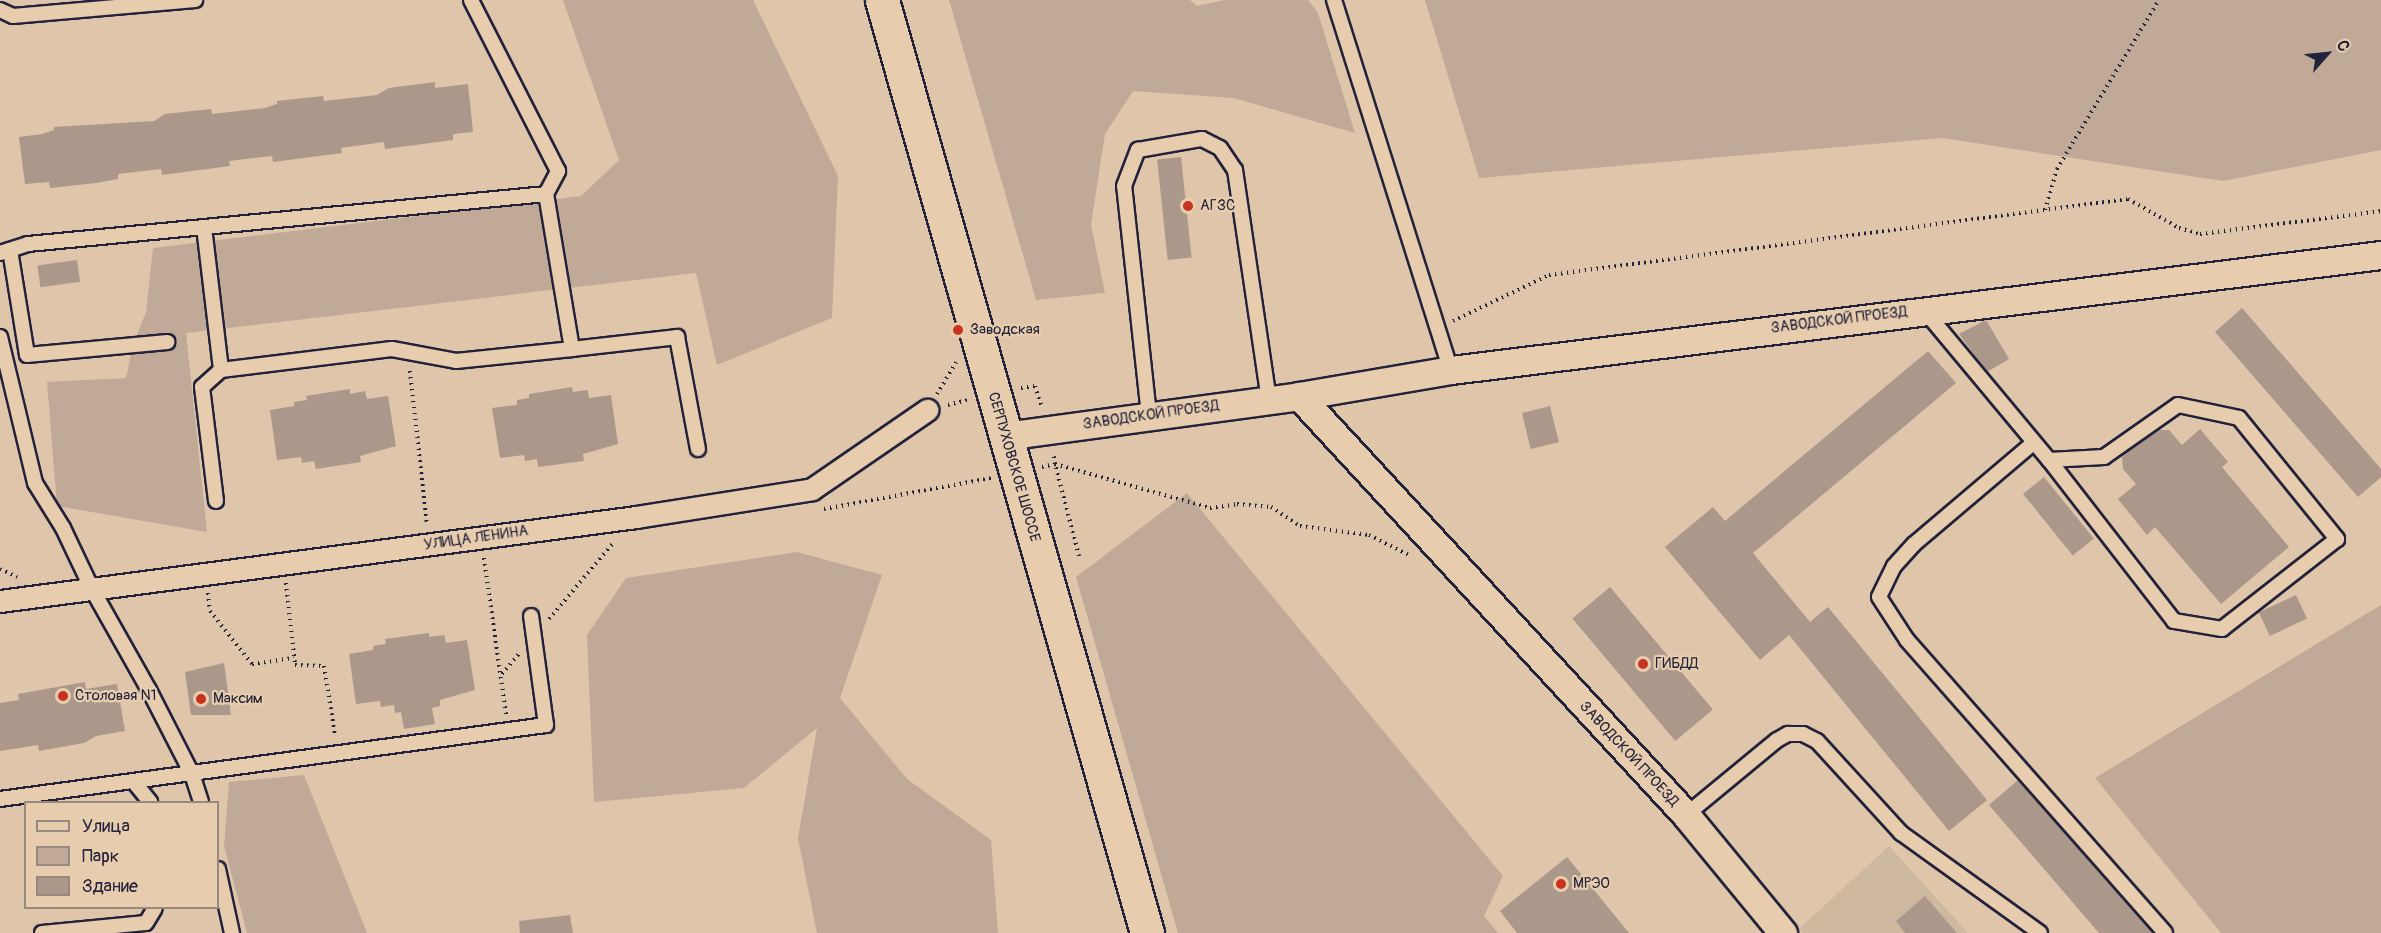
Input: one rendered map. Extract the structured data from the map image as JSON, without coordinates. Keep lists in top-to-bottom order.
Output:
{
  "streets": {
    "main road": ["СЕРПУХОВСКОЕ ШОССЕ"],
    "street": ["ЗАВОДСКОЙ ПРОЕЗД", "УЛИЦА ЛЕНИНА"]
  },
  "crossings": [
    ["ЗАВОДСКОЙ ПРОЕЗД", "СЕРПУХОВСКОЕ ШОССЕ"]
  ],
  "places": [
    "АГЗС",
    "Заводская",
    "ГИБДД",
    "Столовая N1",
    "Максим",
    "МРЭО"
  ],
  "legend": ["Улица", "Парк", "Здание"],
  "north": "top right"
}
